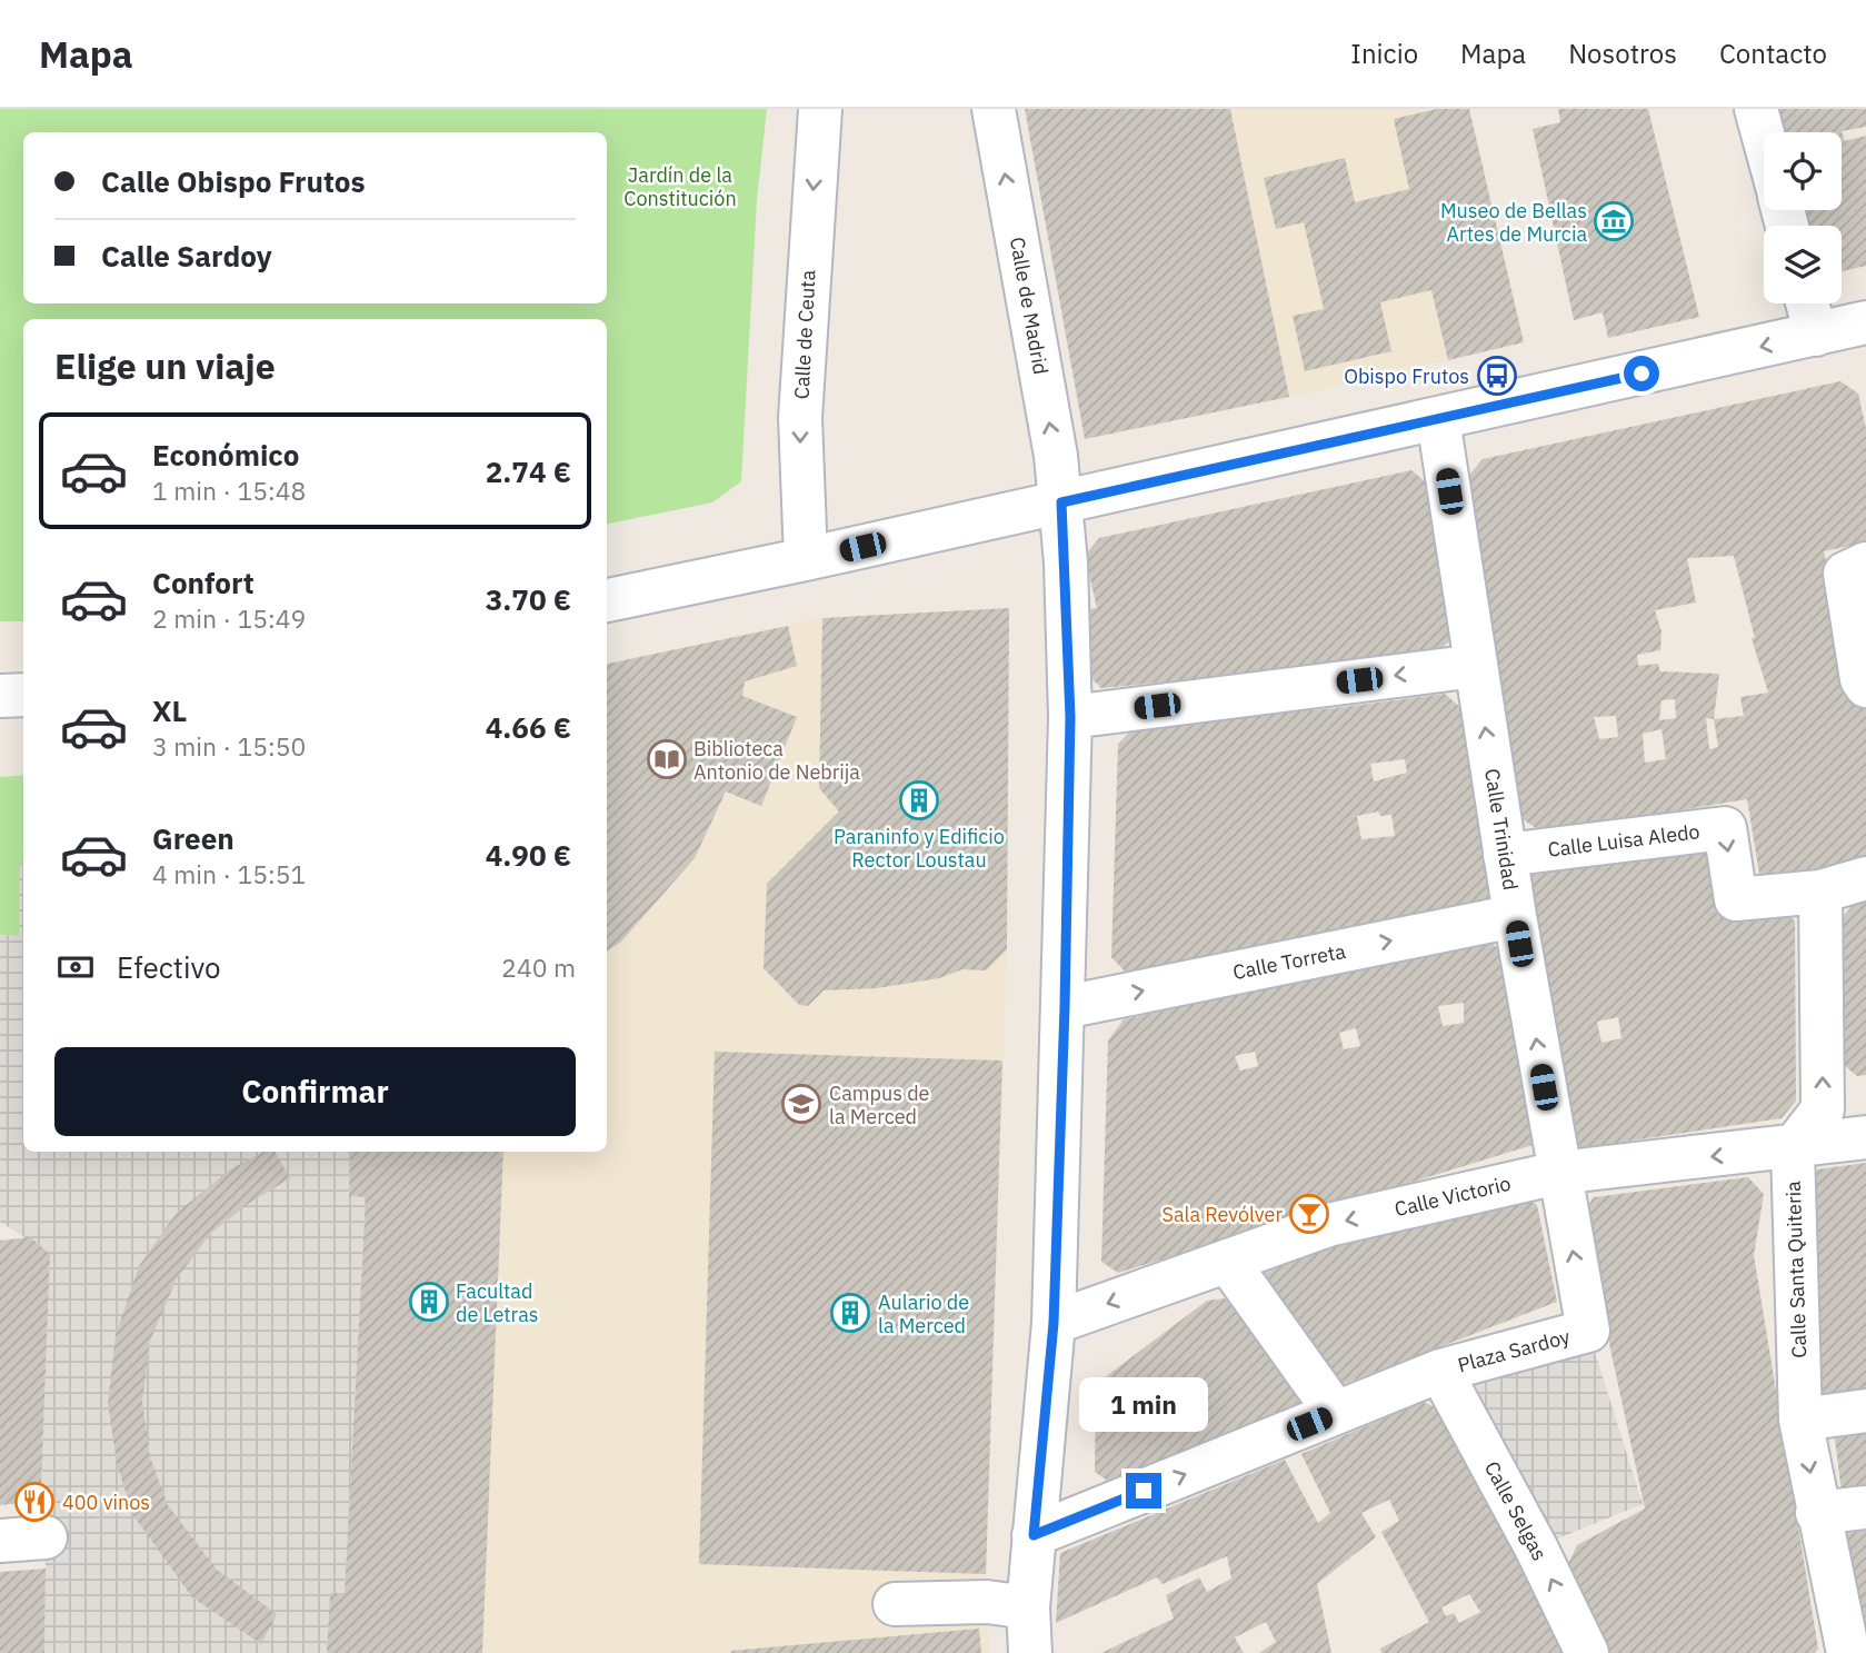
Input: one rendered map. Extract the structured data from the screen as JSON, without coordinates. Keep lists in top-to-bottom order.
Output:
{
  "streets": {
    "street": [
      "Calle de Madrid",
      "Calle de Ceuta",
      "Calle Trinidad",
      "Calle Luisa Aledo",
      "Calle Torreta",
      "Calle Victorio",
      "Calle Santa Quiteria",
      "Plaza Sardoy",
      "Calle Selgas"
    ]
  },
  "crossings": [
    ["Calle de Madrid", "Calle Torreta"],
    ["Calle de Madrid", "Calle Victorio"],
    ["Calle de Madrid", "Plaza Sardoy"],
    ["Calle Trinidad", "Calle Luisa Aledo"],
    ["Calle Trinidad", "Calle Torreta"],
    ["Calle Trinidad", "Calle Victorio"],
    ["Calle Trinidad", "Plaza Sardoy"],
    ["Calle Victorio", "Calle Santa Quiteria"],
    ["Plaza Sardoy", "Calle Selgas"]
  ],
  "one_way": [
    "Calle de Ceuta",
    "Calle Luisa Aledo",
    "Calle Victorio",
    "Plaza Sardoy",
    "Calle Selgas"
  ],
  "parks": ["Jardín de la Constitución"],
  "places": {
    "museum": ["Museo de Bellas Artes de Murcia"],
    "bus stop": ["Obispo Frutos"],
    "library": ["Biblioteca Antonio de Nebrija"],
    "building": ["Paraninfo y Edificio Rector Loustau", "Facultad de Letras", "Aulario de la Merced"],
    "school or university": ["Campus de la Merced"],
    "bar": ["Sala Revólver"],
    "restaurant": ["400 vinos"]
  },
  "page": {
    "header": "Mapa",
    "nav": [
      "Inicio",
      "Mapa",
      "Nosotros",
      "Contacto"
    ],
    "banner": ["Calle Obispo Frutos", "Calle Sardoy"],
    "heading": "Elige un viaje",
    "list": [
      {
        "name": "Económico",
        "note": "1 min · 15:48",
        "value": "2.74 €"
      },
      {
        "name": "Confort",
        "note": "2 min · 15:49",
        "value": "3.70 €"
      },
      {
        "name": "XL",
        "note": "3 min · 15:50",
        "value": "4.66 €"
      },
      {
        "name": "Green",
        "note": "4 min · 15:51",
        "value": "4.90 €"
      }
    ],
    "pay": ["Efectivo", "240 m"],
    "buttons": "Confirmar",
    "bubble": "1 min"
  }
}
